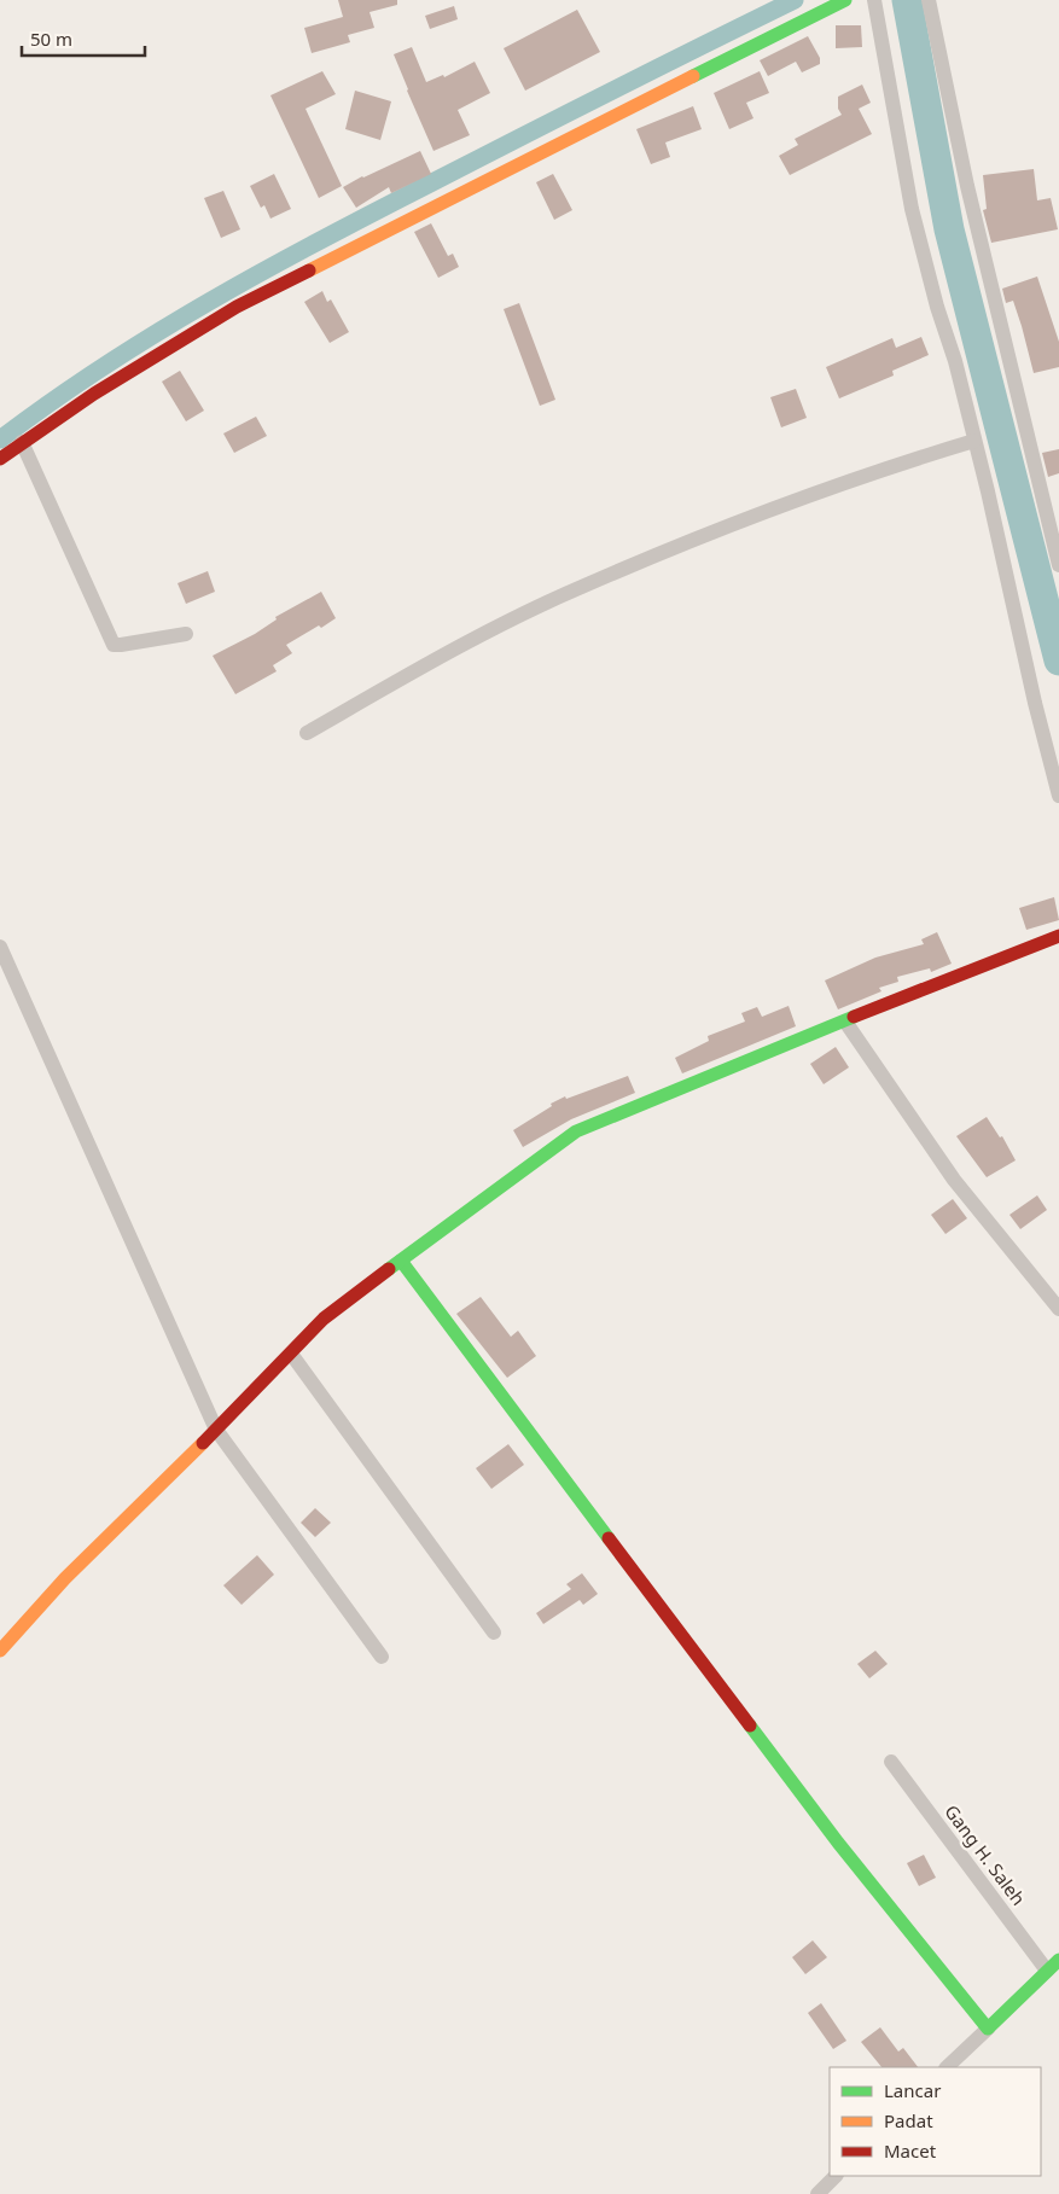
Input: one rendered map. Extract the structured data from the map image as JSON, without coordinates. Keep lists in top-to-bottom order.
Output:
{
  "streets": {
    "street": ["Gang H. Saleh"]
  },
  "legend": ["Lancar", "Padat", "Macet"],
  "scale_bar": "50 m"
}
